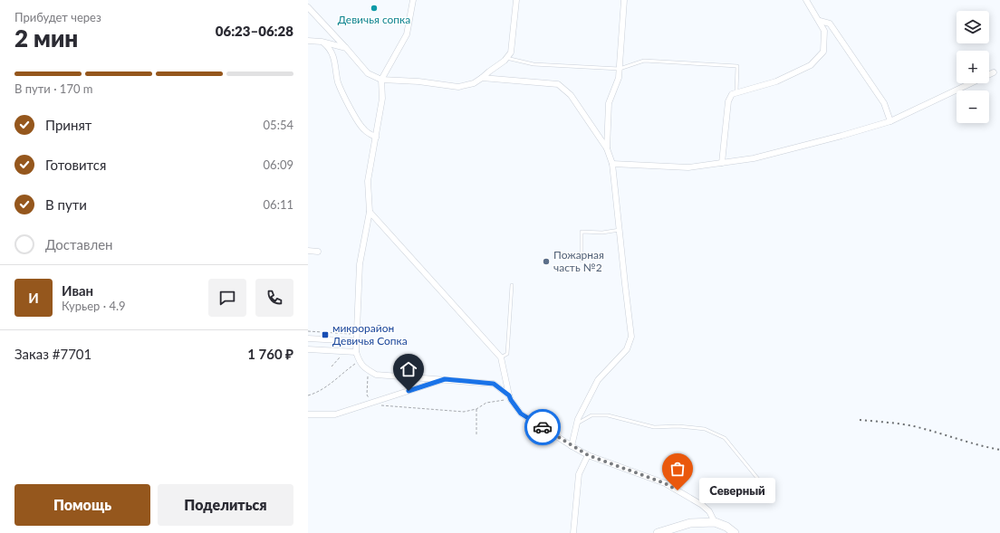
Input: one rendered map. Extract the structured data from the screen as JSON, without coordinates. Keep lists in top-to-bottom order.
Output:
{
  "places": {
    "other": ["Девичья сопка", "Пожарная часть №2", "Северный"],
    "transit": ["микрорайон Девичья Сопка"]
  },
  "page": {
    "heading": ["2 мин", "Прибудет через", "06:23–06:28"],
    "panel": [
      "Иван",
      "Курьер · 4.9",
      "Заказ #7701",
      "1 760 ₽"
    ],
    "map_buttons": ["+", "−"],
    "bar": "В пути · 170 m",
    "list": [
      ["Принят", "05:54"],
      ["Готовится", "06:09"],
      ["В пути", "06:11"],
      "Доставлен"
    ],
    "round": "И",
    "buttons": ["Помощь", "Поделиться"],
    "bubble": "Северный"
  }
}
